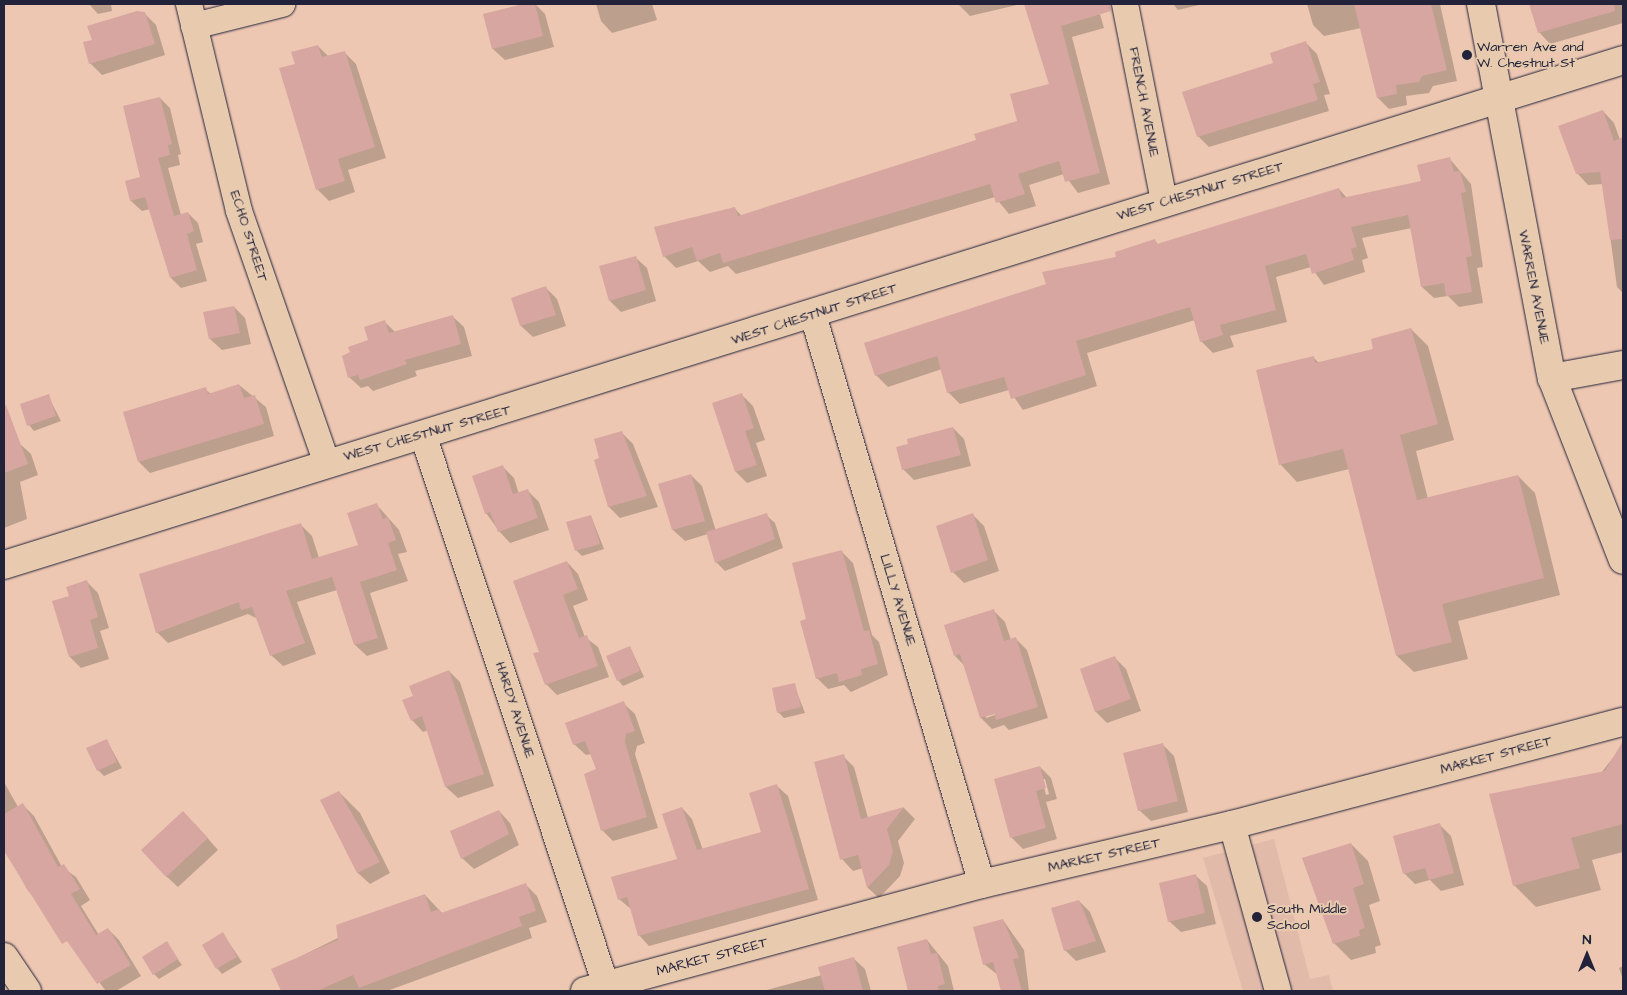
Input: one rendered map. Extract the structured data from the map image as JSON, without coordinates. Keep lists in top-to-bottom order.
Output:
{
  "streets": {
    "main road": ["WEST CHESTNUT STREET", "WARREN AVENUE", "MARKET STREET"],
    "street": [
      "FRENCH AVENUE",
      "ECHO STREET",
      "LILLY AVENUE",
      "HARDY AVENUE"
    ]
  },
  "crossings": [
    ["FRENCH AVENUE", "WEST CHESTNUT STREET"],
    ["WEST CHESTNUT STREET", "ECHO STREET"],
    ["WEST CHESTNUT STREET", "WARREN AVENUE"],
    ["WEST CHESTNUT STREET", "LILLY AVENUE"],
    ["WEST CHESTNUT STREET", "HARDY AVENUE"],
    ["LILLY AVENUE", "MARKET STREET"],
    ["HARDY AVENUE", "MARKET STREET"]
  ],
  "places": ["Warren Ave and W. Chestnut St", "South Middle School"],
  "north": "top"
}
